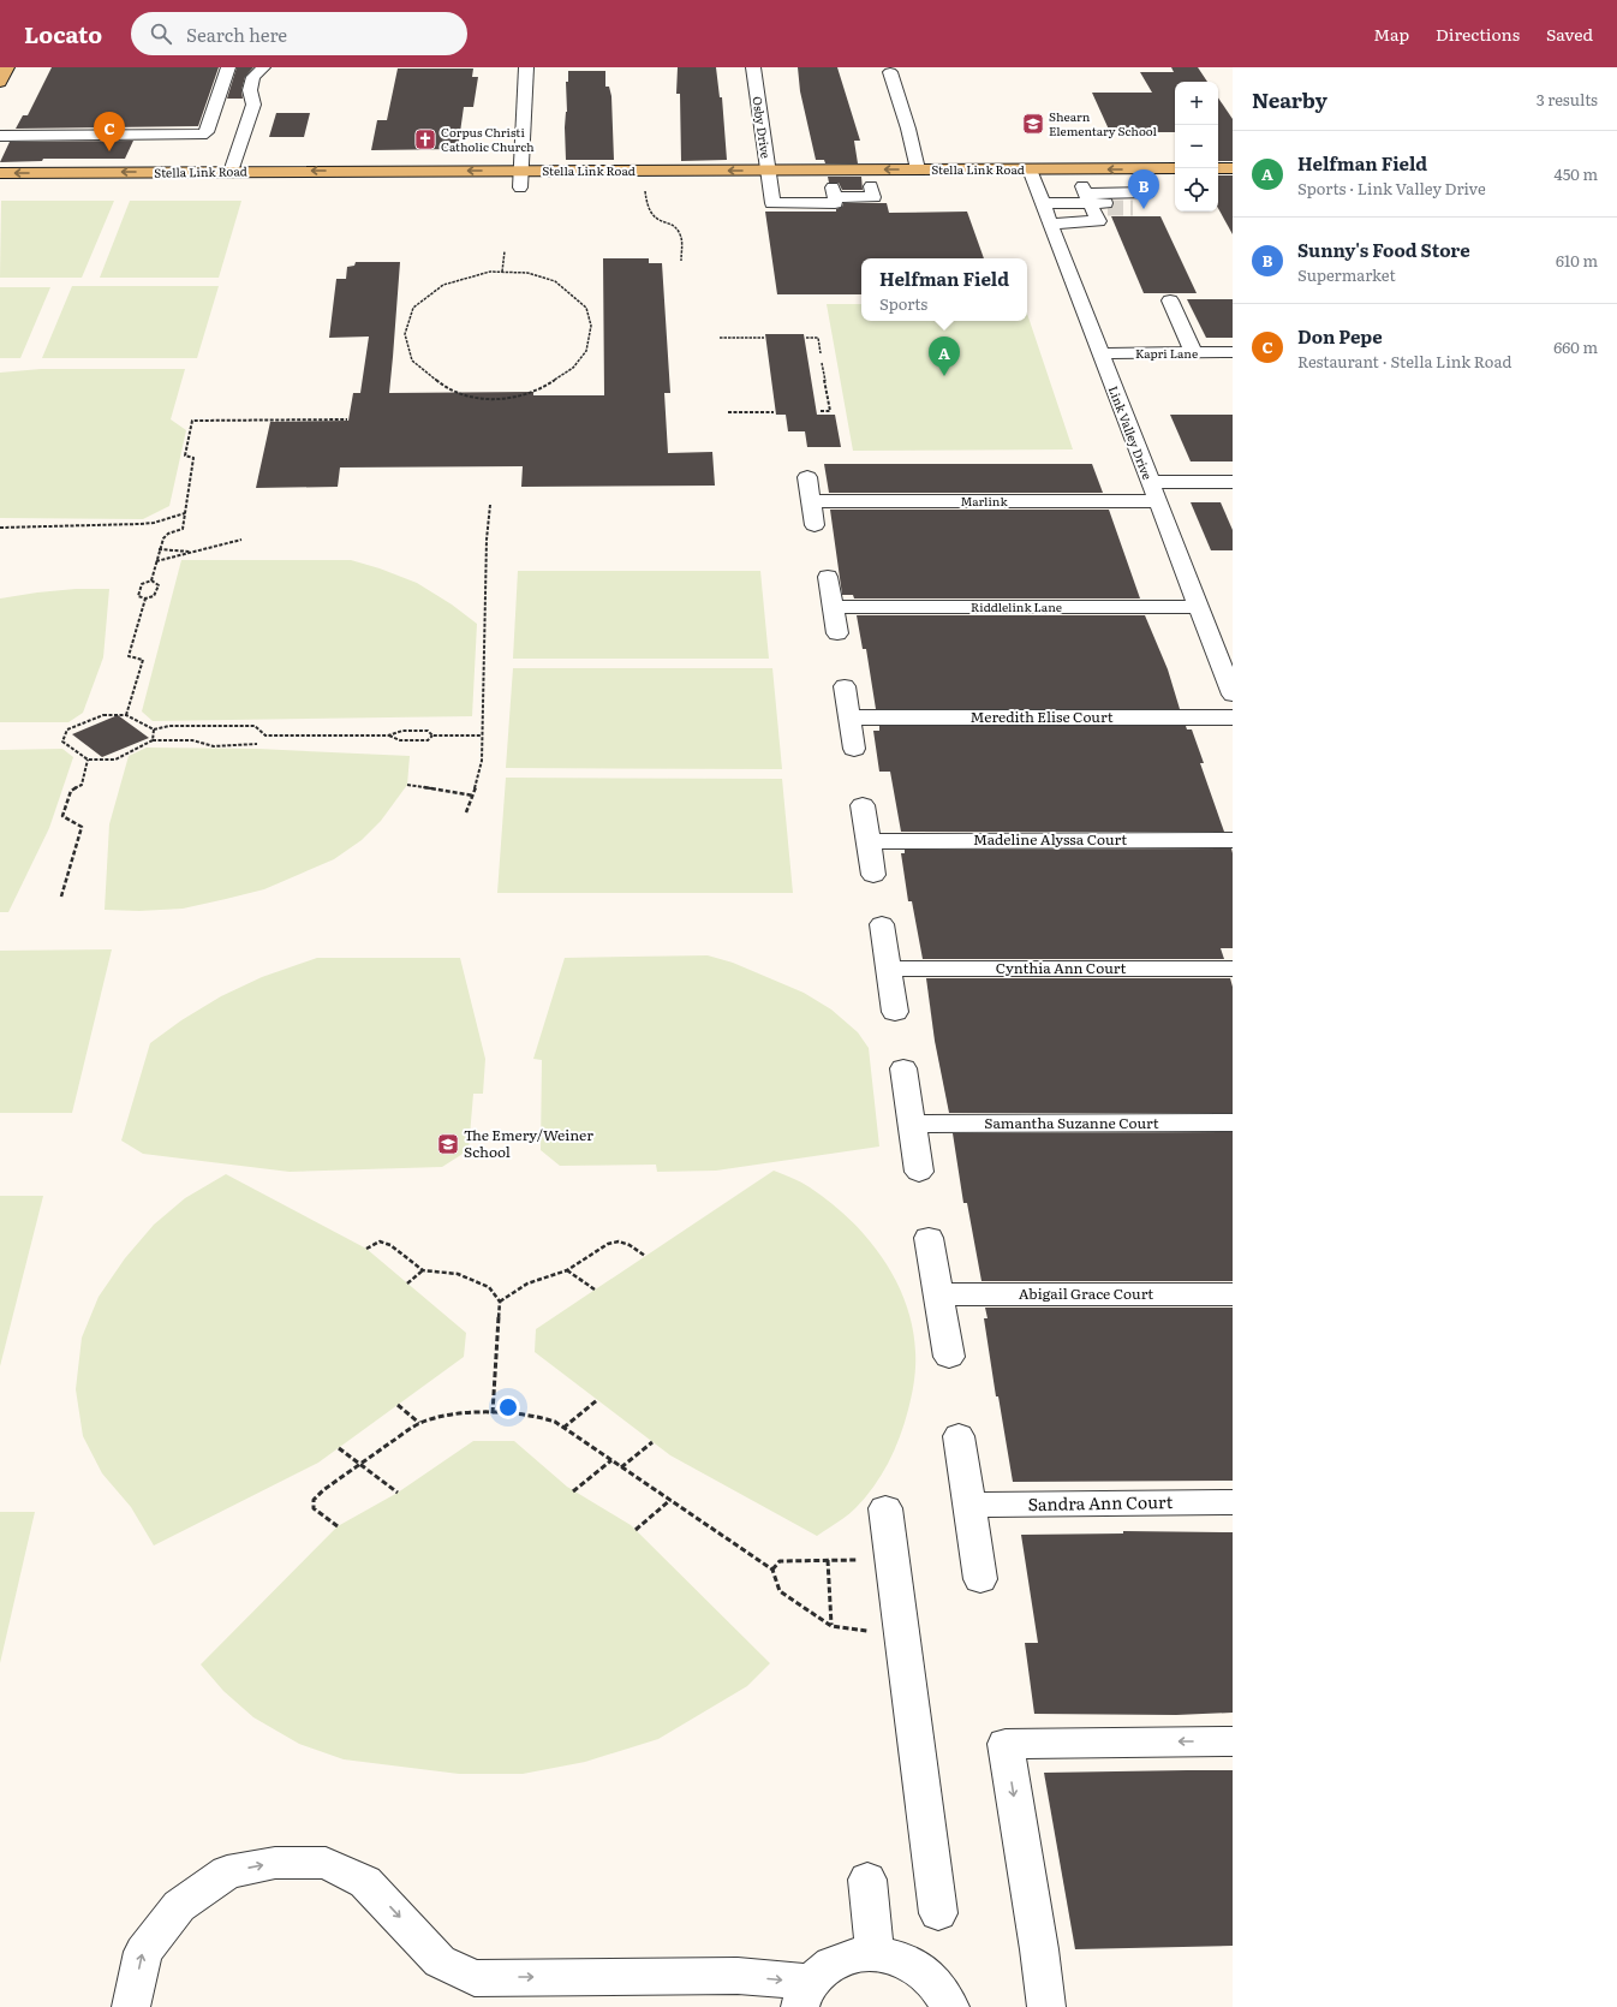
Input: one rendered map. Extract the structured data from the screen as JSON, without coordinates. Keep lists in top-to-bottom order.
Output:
{
  "streets": {
    "main road": ["Stella Link Road"],
    "street": [
      "Osby Drive",
      "Kapri Lane",
      "Link Valley Drive",
      "Marlink",
      "Riddlelink Lane",
      "Meredith Elise Court",
      "Madeline Alyssa Court",
      "Cynthia Ann Court",
      "Samantha Suzanne Court",
      "Abigail Grace Court",
      "Sandra Ann Court"
    ]
  },
  "crossings": [
    ["Osby Drive", "Stella Link Road"],
    ["Stella Link Road", "Link Valley Drive"],
    ["Kapri Lane", "Link Valley Drive"],
    ["Link Valley Drive", "Marlink"],
    ["Link Valley Drive", "Riddlelink Lane"]
  ],
  "one_way": ["Stella Link Road"],
  "places": {
    "school or university": ["Shearn Elementary School", "The Emery/Weiner School"],
    "church": ["Corpus Christi Catholic Church"]
  },
  "page": {
    "header": "Locato",
    "search": "Search here",
    "nav": ["Map", "Directions", "Saved"],
    "heading": ["Nearby", "3 results"],
    "map_buttons": ["+", "−"],
    "pins": ["C", "B", "A"],
    "list": [
      {
        "mark": "A",
        "name": "Helfman Field",
        "note": "Sports · Link Valley Drive",
        "value": "450 m"
      },
      {
        "mark": "B",
        "name": "Sunny's Food Store",
        "note": "Supermarket",
        "value": "610 m"
      },
      {
        "mark": "C",
        "name": "Don Pepe",
        "note": "Restaurant · Stella Link Road",
        "value": "660 m"
      }
    ],
    "popup": ["Helfman Field", "Sports"]
  }
}
